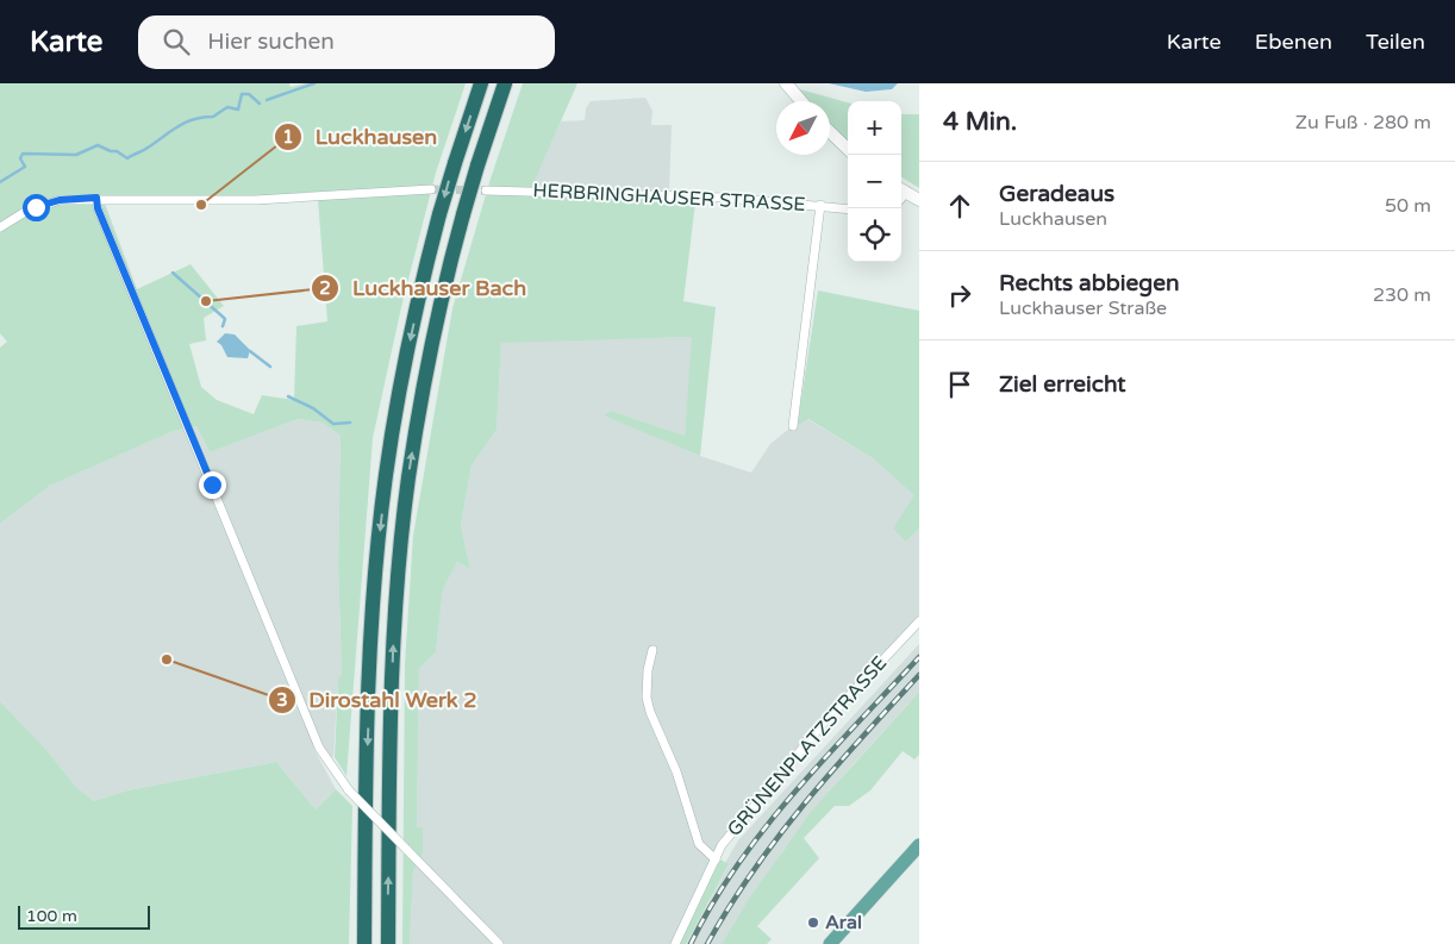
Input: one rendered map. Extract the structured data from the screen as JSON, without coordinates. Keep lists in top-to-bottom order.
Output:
{
  "streets": {
    "street": ["HERBRINGHAUSER STRASSE", "GRÜNENPLATZSTRASSE"]
  },
  "places": [
    "Luckhausen",
    "Luckhauser Bach",
    "Dirostahl Werk 2",
    "Aral"
  ],
  "scale_bar": "100 m",
  "north": "bottom left",
  "page": {
    "header": "Karte",
    "search": "Hier suchen",
    "nav": ["Karte", "Ebenen", "Teilen"],
    "heading": ["4 Min.", "Zu Fuß · 280 m"],
    "map_buttons": ["+", "−"],
    "list": [
      ["Geradeaus", "Luckhausen", "50 m"],
      ["Rechts abbiegen", "Luckhauser Straße", "230 m"],
      "Ziel erreicht"
    ],
    "scale": "100 m"
  }
}
